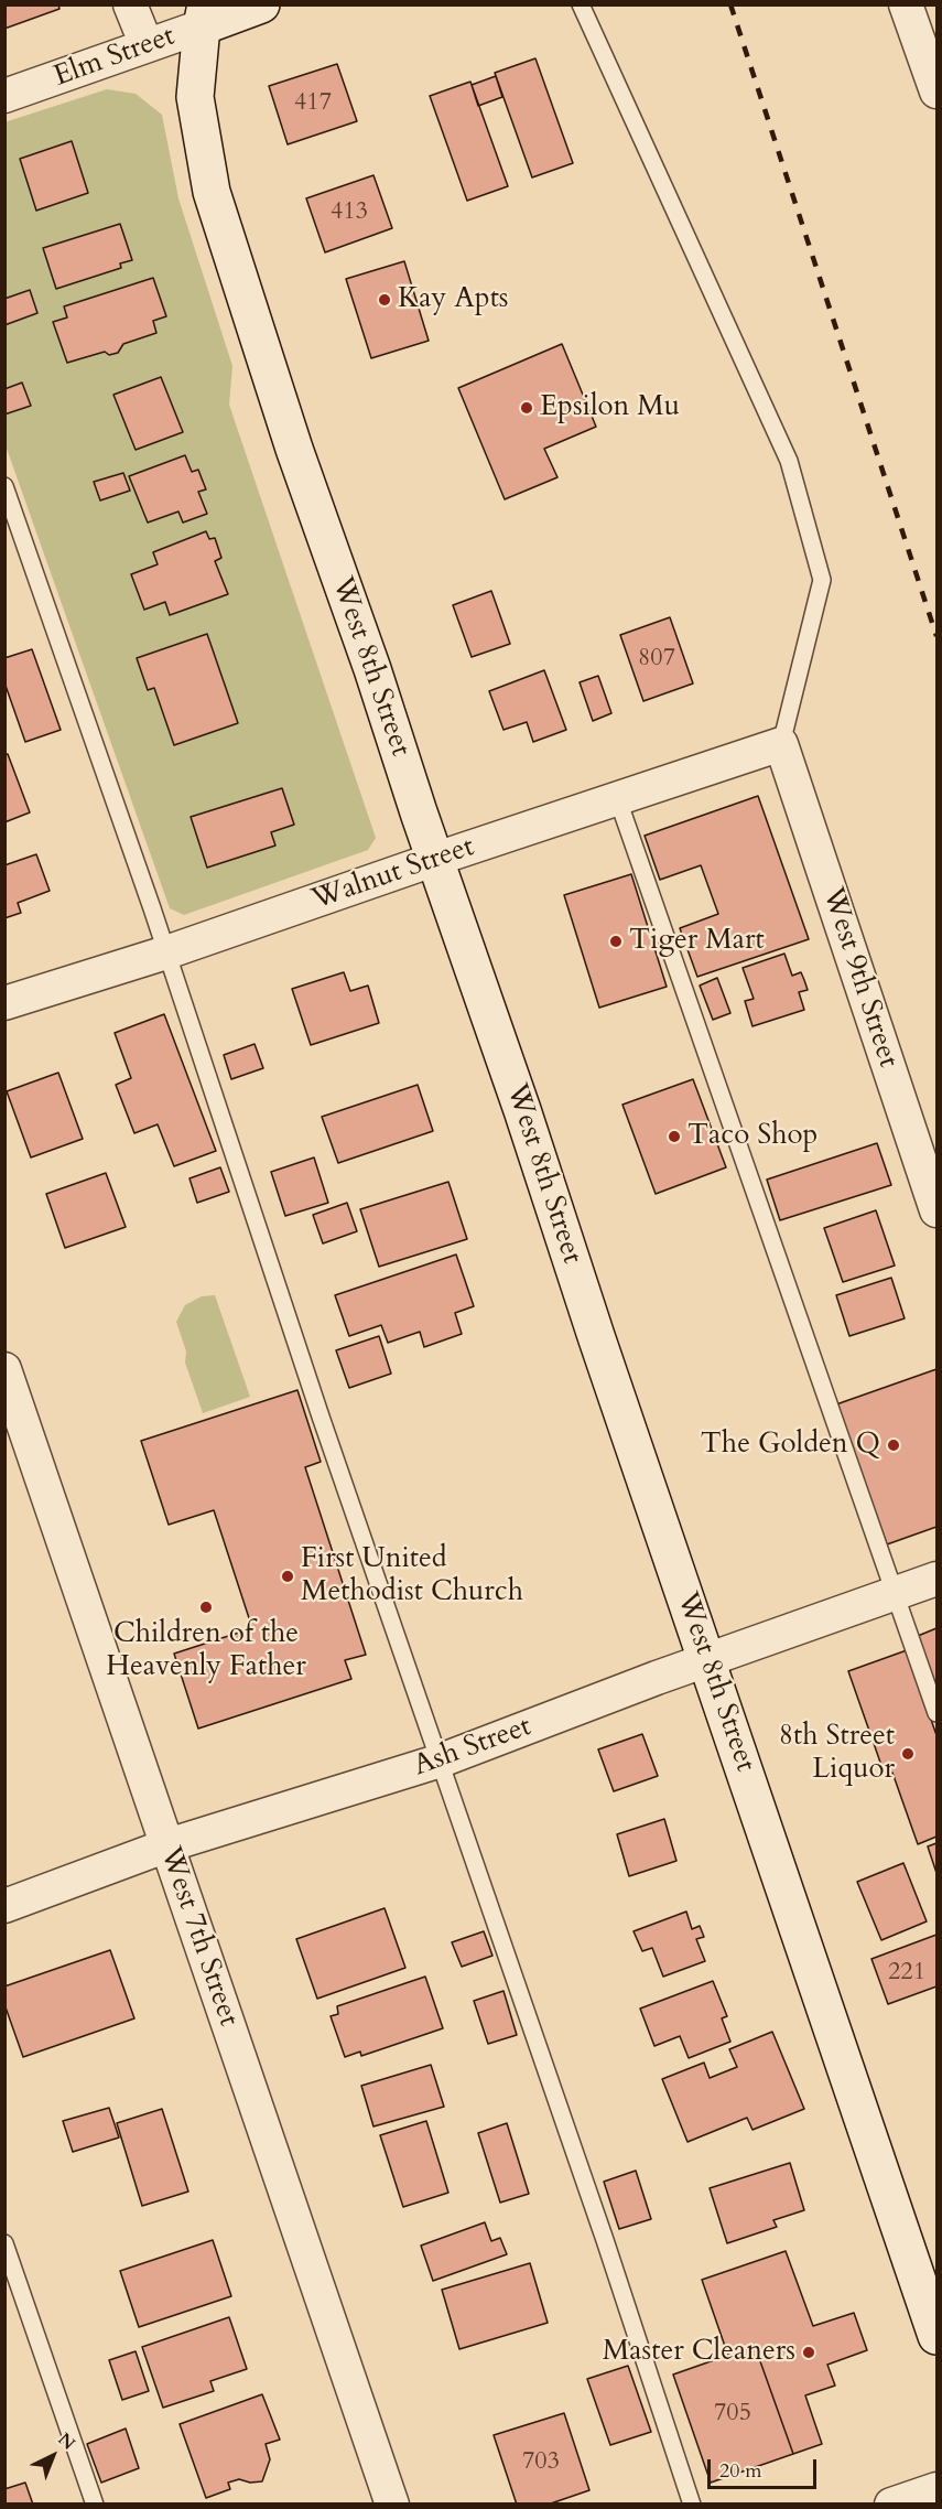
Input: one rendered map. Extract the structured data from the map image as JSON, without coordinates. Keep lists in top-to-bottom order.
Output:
{
  "streets": {
    "main road": ["Elm Street", "West 8th Street"],
    "street": [
      "Walnut Street",
      "West 9th Street",
      "Ash Street",
      "West 7th Street"
    ]
  },
  "crossings": [
    ["Elm Street", "West 8th Street"],
    ["West 8th Street", "Walnut Street"],
    ["West 8th Street", "Ash Street"],
    ["Walnut Street", "West 9th Street"],
    ["Ash Street", "West 7th Street"]
  ],
  "places": [
    "Kay Apts",
    "Epsilon Mu",
    "Tiger Mart",
    "Taco Shop",
    "The Golden Q",
    "First United Methodist Church",
    "Children of the Heavenly Father",
    "8th Street Liquor",
    "Master Cleaners"
  ],
  "house_numbers": [
    "417",
    "413",
    "807",
    "221",
    "705",
    "703"
  ],
  "scale_bar": "20 m",
  "north": "top right"
}
